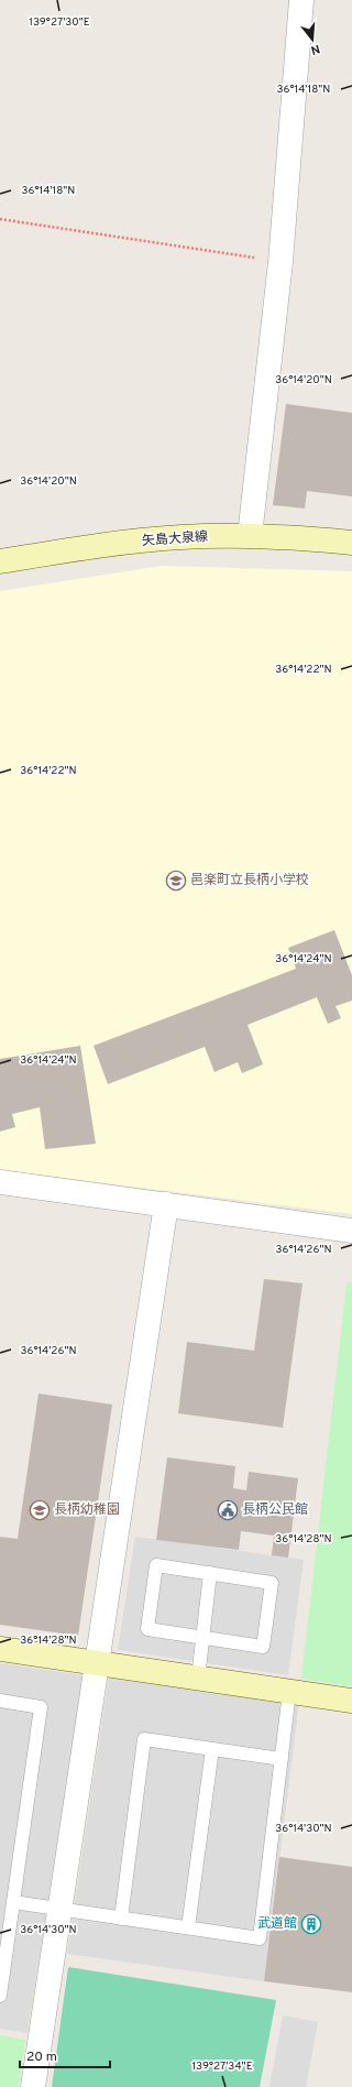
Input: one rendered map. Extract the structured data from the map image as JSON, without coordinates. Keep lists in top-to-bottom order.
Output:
{
  "streets": {
    "street": ["矢島大泉線"]
  },
  "places": {
    "school or university": ["邑楽町立長柄小学校", "長柄幼稚園"],
    "public building": ["長柄公民館"],
    "building": ["武道館"]
  },
  "scale_bar": "20 m",
  "north": "bottom",
  "coordinates": [
    "139°27'30\"E",
    "36°14'18\"N",
    "36°14'20\"N",
    "36°14'22\"N",
    "36°14'24\"N",
    "36°14'26\"N",
    "36°14'28\"N",
    "36°14'30\"N",
    "139°27'34\"E"
  ]
}
